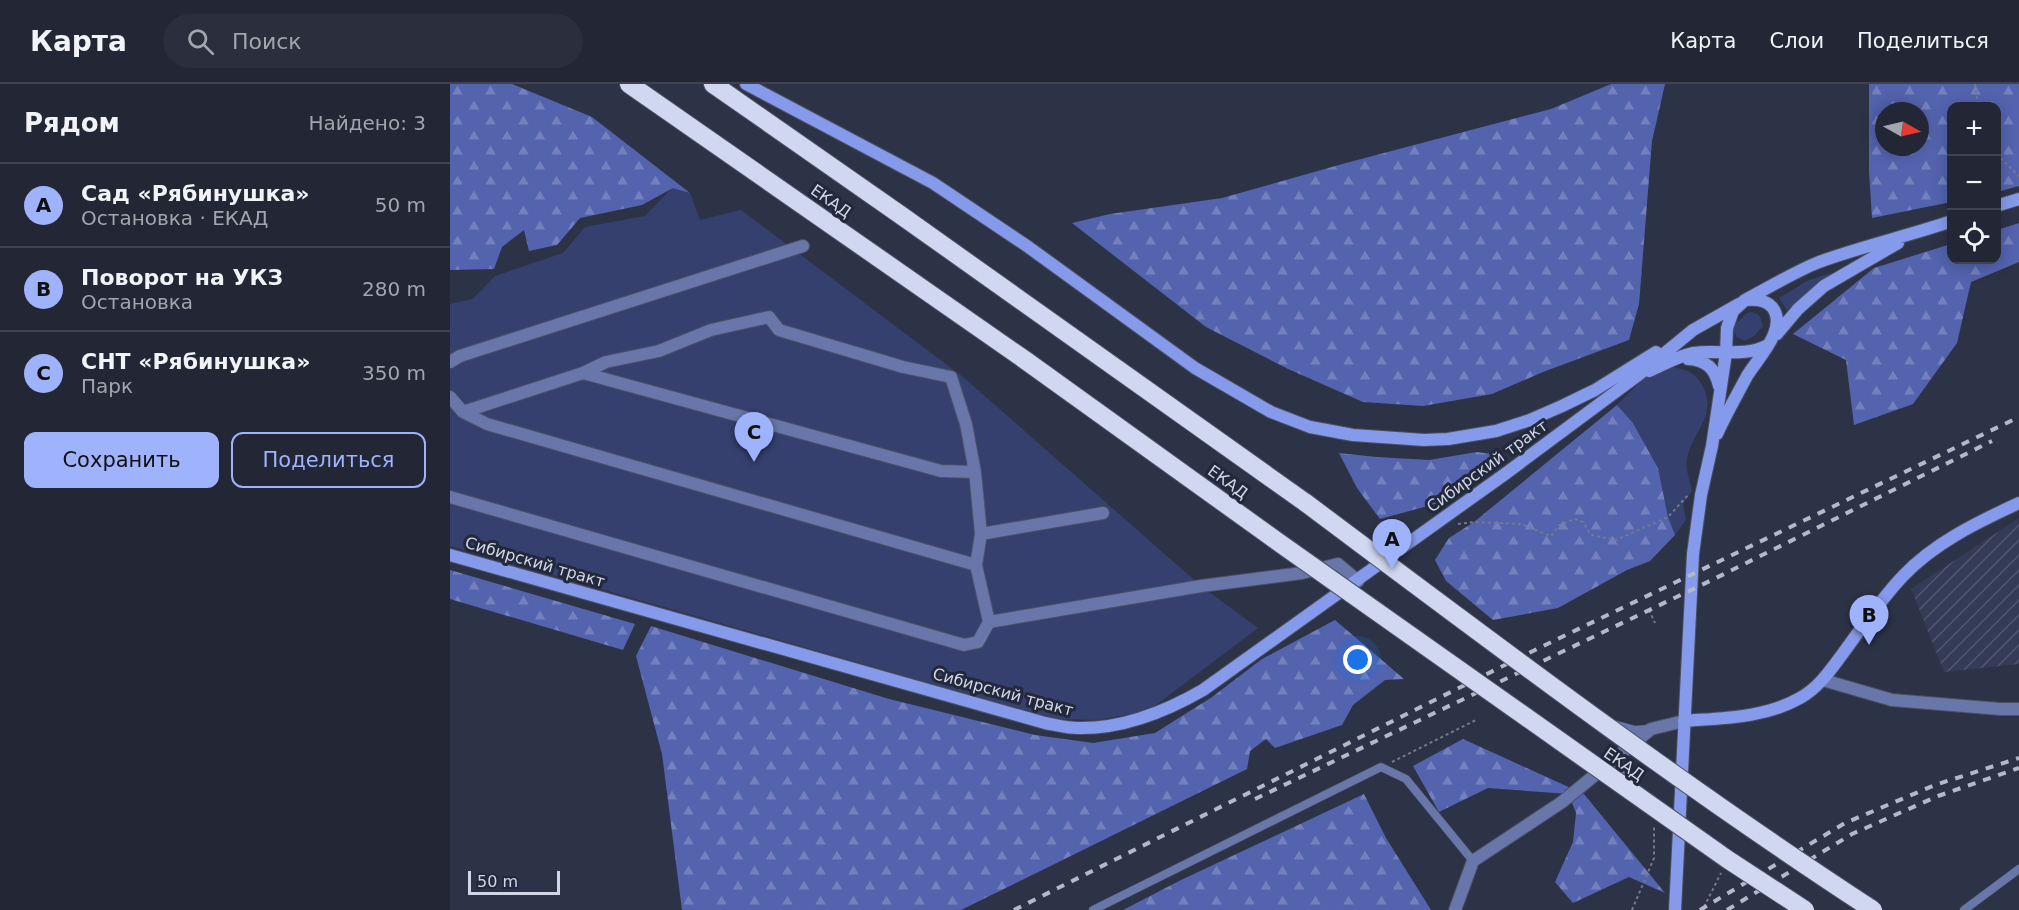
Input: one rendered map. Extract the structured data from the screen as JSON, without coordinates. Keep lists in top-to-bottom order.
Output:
{
  "streets": {
    "highway": ["ЕКАД"],
    "main road": ["Сибирский тракт"]
  },
  "scale_bar": "50 m",
  "north": "right",
  "page": {
    "header": "Карта",
    "search": "Поиск",
    "nav": ["Карта", "Слои", "Поделиться"],
    "heading": ["Рядом", "Найдено: 3"],
    "map_buttons": ["+", "−"],
    "list": [
      {
        "mark": "A",
        "name": "Сад «Рябинушка»",
        "note": "Остановка · ЕКАД",
        "value": "50 m"
      },
      {
        "mark": "B",
        "name": "Поворот на УКЗ",
        "note": "Остановка",
        "value": "280 m"
      },
      {
        "mark": "C",
        "name": "СНТ «Рябинушка»",
        "note": "Парк",
        "value": "350 m"
      }
    ],
    "pins": ["C", "A", "B"],
    "buttons": ["Сохранить", "Поделиться"],
    "scale": "50 m"
  }
}
